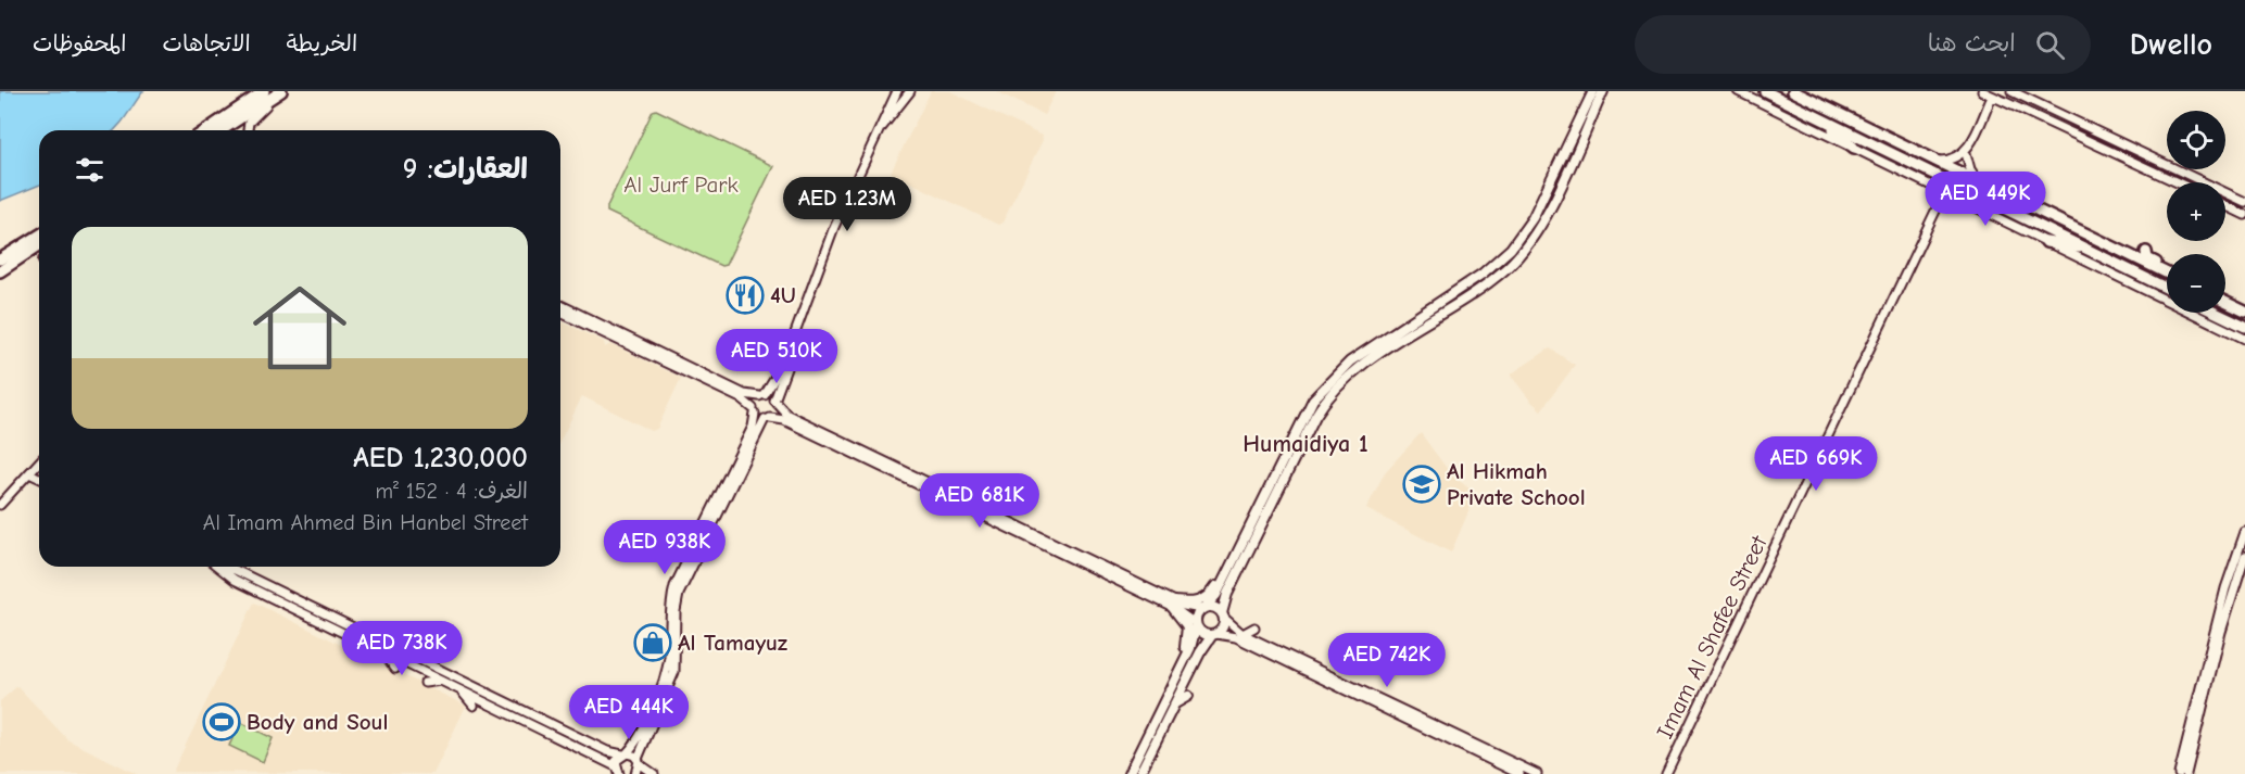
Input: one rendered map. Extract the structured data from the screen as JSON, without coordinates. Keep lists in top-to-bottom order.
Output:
{
  "streets": {
    "street": ["Imam Al Shafee Street"]
  },
  "districts": ["Humaidiya 1"],
  "parks": ["Al Jurf Park"],
  "places": {
    "restaurant": ["4U"],
    "school or university": ["Al Hikmah Private School"],
    "shop": ["Al Tamayuz"],
    "sports": ["Body and Soul"]
  },
  "page": {
    "header": "Dwello",
    "search": "ابحث هنا",
    "nav": ["الخريطة", "الاتجاهات", "المحفوظات"],
    "map_buttons": ["+", "−"],
    "heading": "العقارات: 9",
    "price": [
      "AED 449K",
      "AED 1.23M",
      "AED 510K",
      "AED 669K",
      "AED 681K",
      "AED 938K",
      "AED 738K",
      "AED 742K",
      "AED 444K"
    ],
    "list": [
      {
        "name": "AED 1,230,000",
        "note": "الغرف: 4 · 152 m² · Al Imam Ahmed Bin Hanbel Street"
      }
    ]
  }
}
